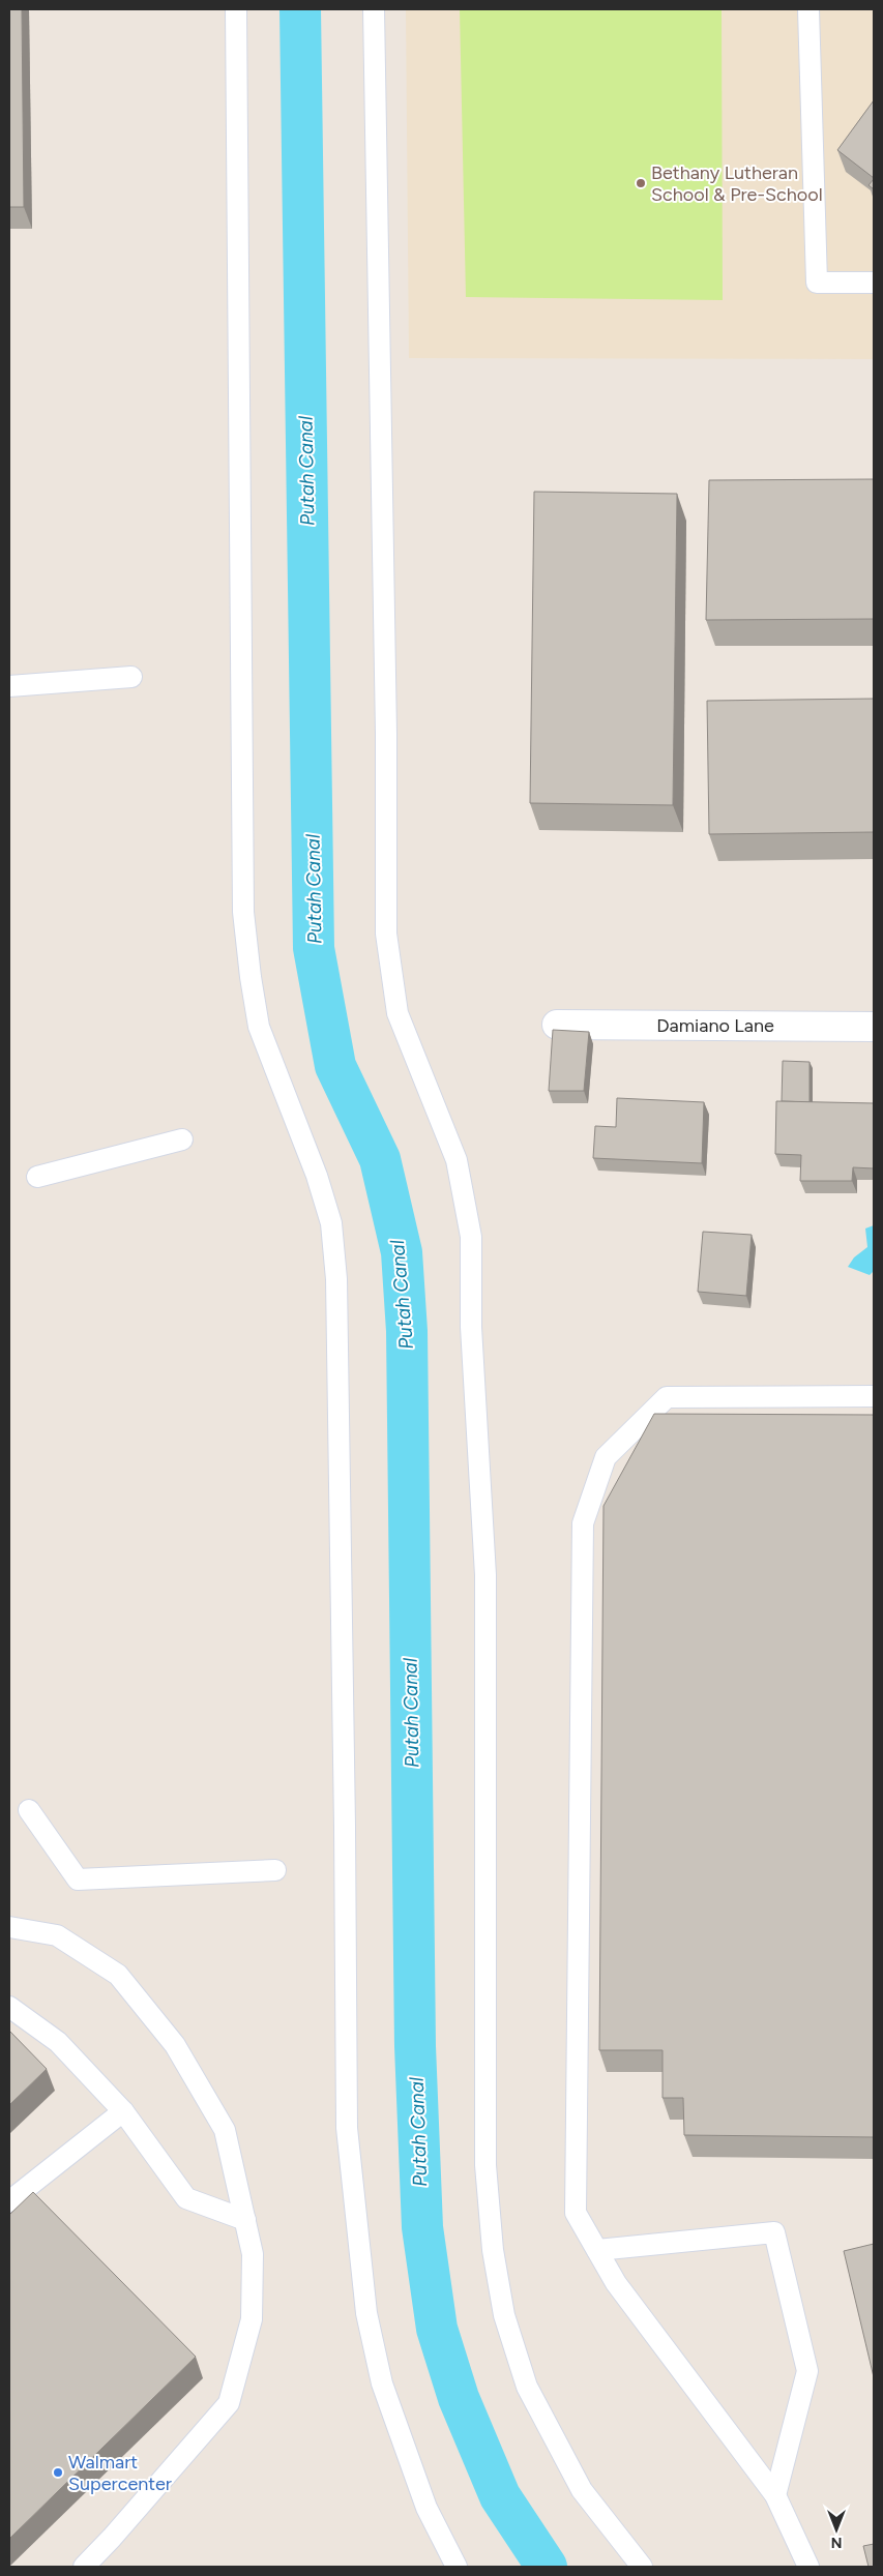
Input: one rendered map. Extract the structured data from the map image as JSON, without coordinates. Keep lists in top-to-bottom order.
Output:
{
  "streets": {
    "street": ["Damiano Lane"]
  },
  "water": ["Putah Canal"],
  "places": ["Bethany Lutheran School & Pre-School", "Walmart Supercenter"],
  "north": "bottom"
}
